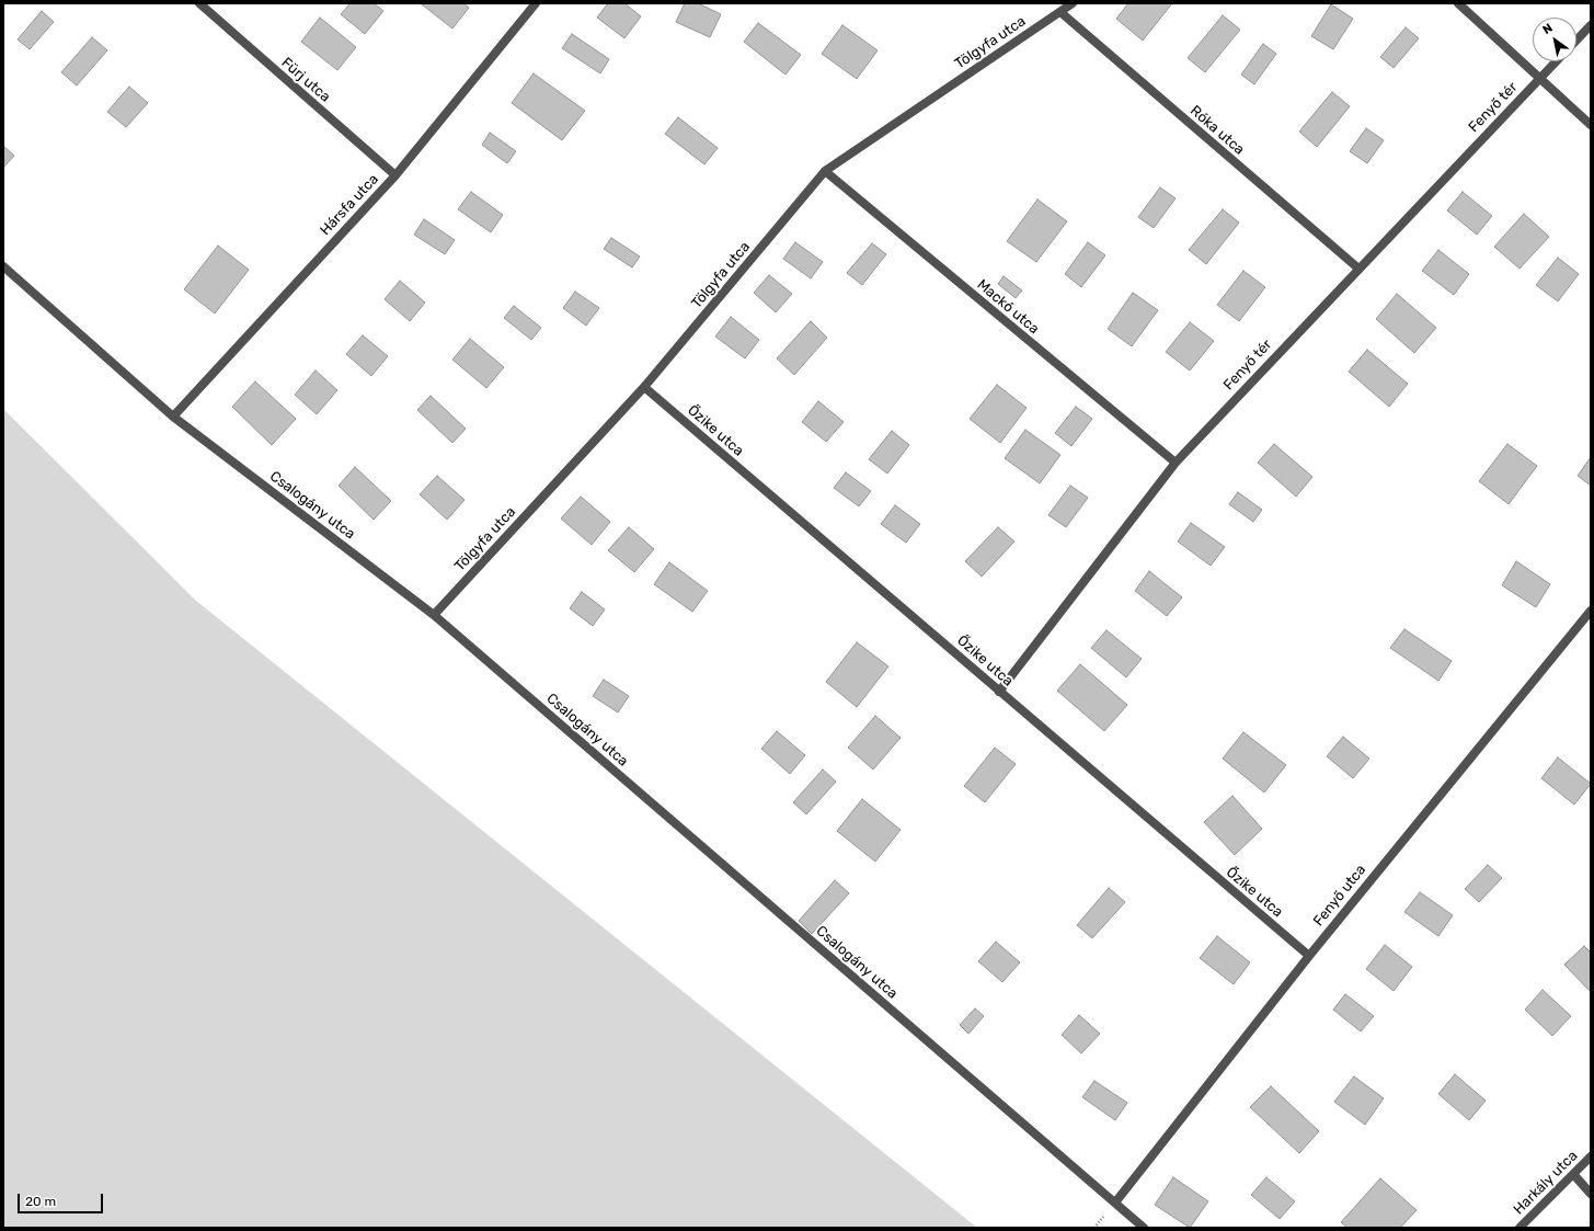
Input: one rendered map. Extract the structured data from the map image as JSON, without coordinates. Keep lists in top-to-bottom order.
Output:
{
  "streets": {
    "street": [
      "Tölgyfa utca",
      "Fürj utca",
      "Fenyő tér",
      "Róka utca",
      "Hársfa utca",
      "Mackó utca",
      "Őzike utca",
      "Csalogány utca",
      "Fenyő utca",
      "Harkály utca"
    ]
  },
  "crossings": [
    ["Tölgyfa utca", "Róka utca"],
    ["Tölgyfa utca", "Mackó utca"],
    ["Tölgyfa utca", "Őzike utca"],
    ["Tölgyfa utca", "Csalogány utca"],
    ["Fürj utca", "Hársfa utca"],
    ["Fenyő tér", "Róka utca"],
    ["Fenyő tér", "Mackó utca"],
    ["Fenyő tér", "Őzike utca"],
    ["Hársfa utca", "Csalogány utca"],
    ["Őzike utca", "Fenyő utca"],
    ["Csalogány utca", "Fenyő utca"]
  ],
  "scale_bar": "20 m",
  "north": "top left"
}
